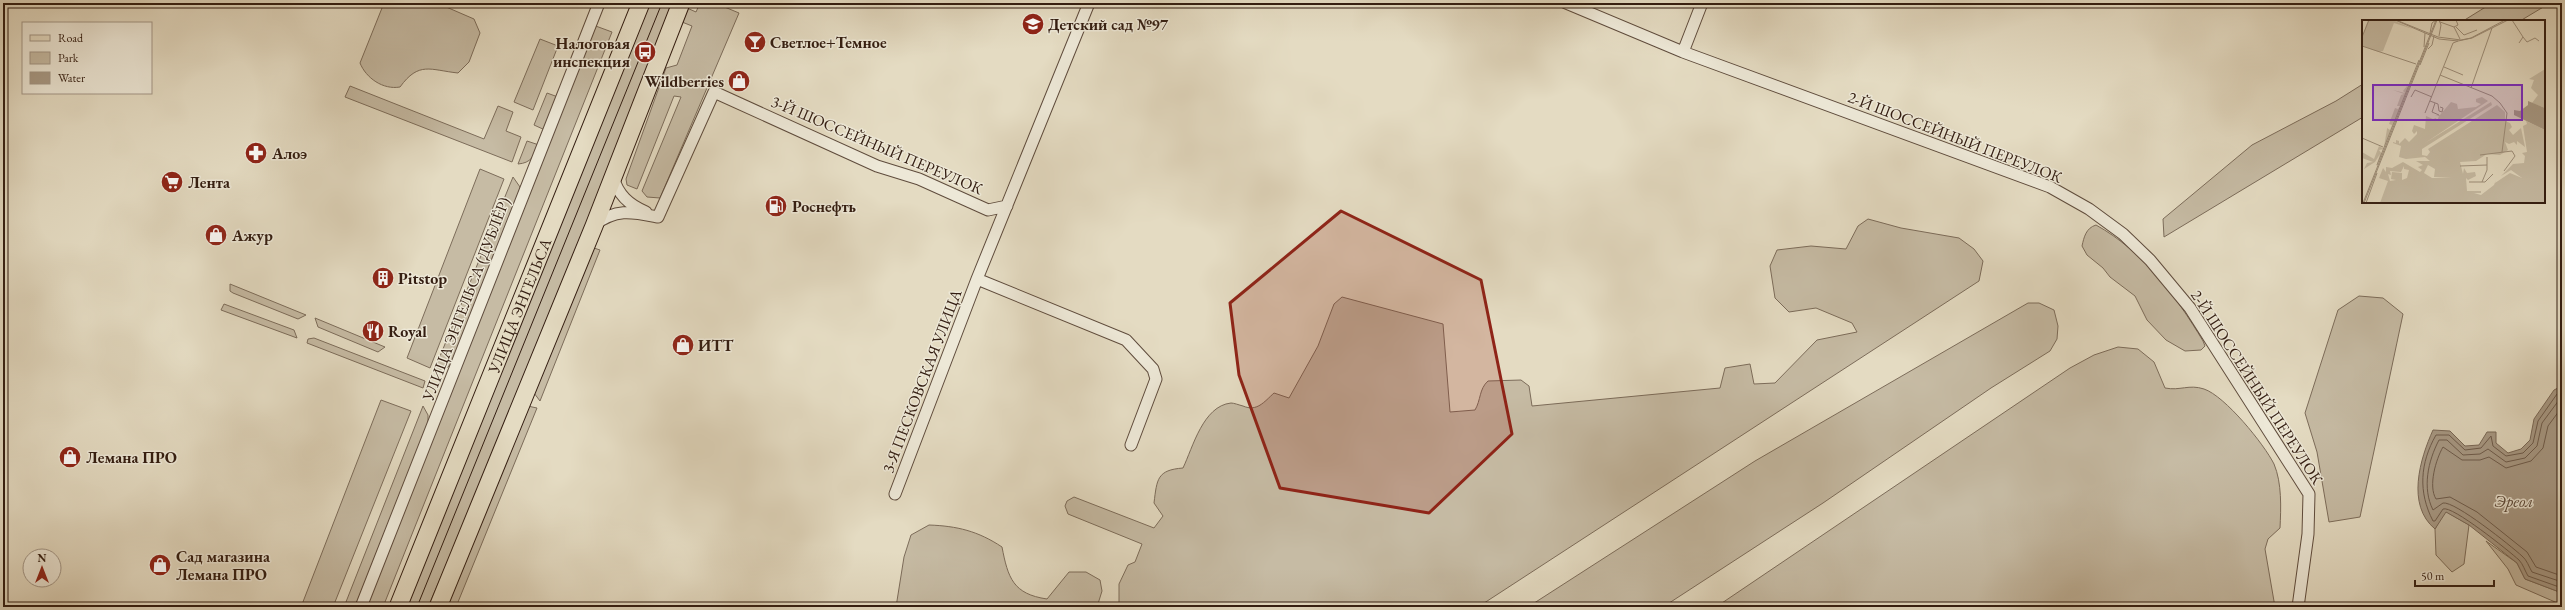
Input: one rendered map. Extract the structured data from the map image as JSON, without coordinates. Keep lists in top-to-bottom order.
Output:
{
  "streets": {
    "main road": ["УЛИЦА ЭНГЕЛЬСА"],
    "street": [
      "2-Й ШОССЕЙНЫЙ ПЕРЕУЛОК",
      "3-Й ШОССЕЙНЫЙ ПЕРЕУЛОК",
      "УЛИЦА ЭНГЕЛЬСА (ДУБЛЁР)",
      "3-Я ПЕСКОВСКАЯ УЛИЦА"
    ]
  },
  "crossings": [
    ["3-Й ШОССЕЙНЫЙ ПЕРЕУЛОК", "3-Я ПЕСКОВСКАЯ УЛИЦА"]
  ],
  "water": ["Эреол"],
  "places": {
    "school or university": ["Детский сад №97"],
    "bar": ["Светлое+Темное"],
    "bus stop": ["Налоговая инспекция"],
    "shop": [
      "Wildberries",
      "Ажур",
      "ИТТ",
      "Лемана ПРО",
      "Сад магазина Лемана ПРО"
    ],
    "pharmacy": ["Алоэ"],
    "supermarket": ["Лента"],
    "fuel station": ["Роснефть"],
    "building": ["Pitstop"],
    "restaurant": ["Royal"]
  },
  "legend": ["Road", "Park", "Water"],
  "scale_bar": "50 m",
  "north": "top"
}
